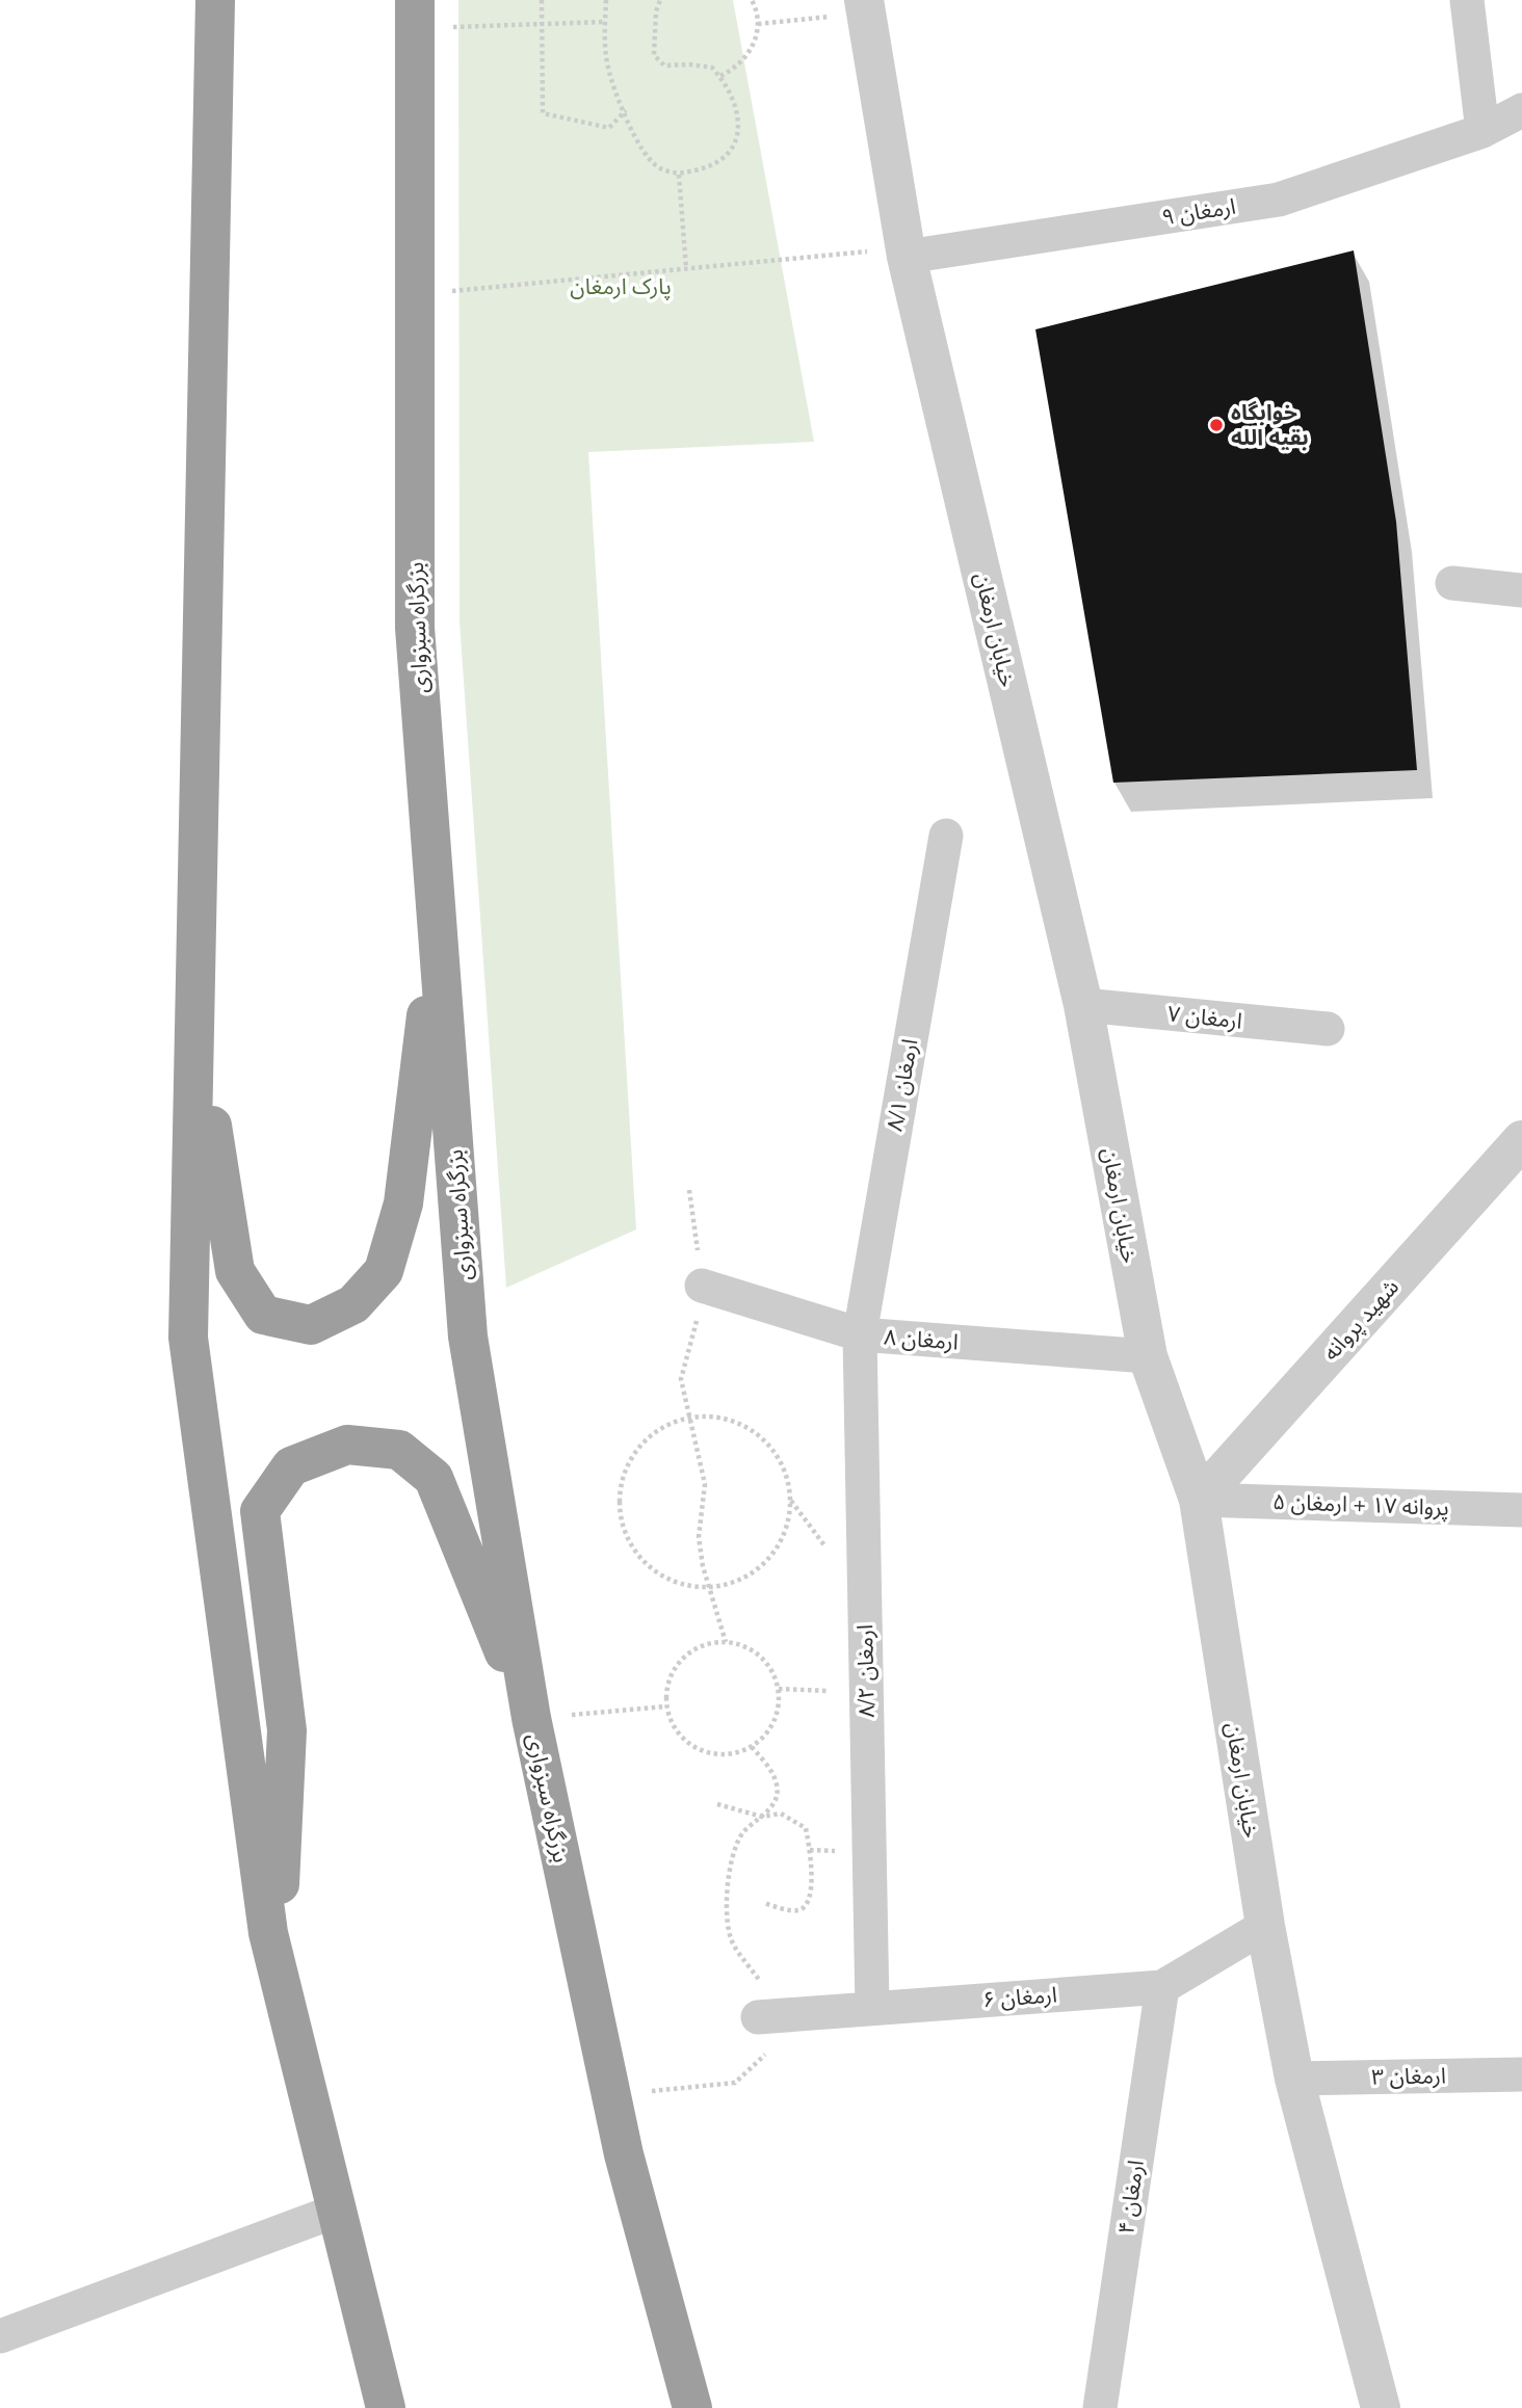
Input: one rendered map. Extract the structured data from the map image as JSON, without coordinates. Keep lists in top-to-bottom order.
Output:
{
  "streets": {
    "highway": ["بزرگراه سبزواری"],
    "street": [
      "ارمغان ۹",
      "خیابان ارمغان",
      "ارمغان ۷",
      "ارمغان ۸/۱",
      "شهید پروانه",
      "ارمغان ۸",
      "پروانه ۱۷ + ارمغان ۵",
      "ارمغان ۸/۲",
      "ارمغان ۶",
      "ارمغان ۳",
      "ارمغان ۴"
    ]
  },
  "crossings": [
    ["ارمغان ۹", "خیابان ارمغان"],
    ["خیابان ارمغان", "ارمغان ۷"],
    ["خیابان ارمغان", "شهید پروانه"],
    ["خیابان ارمغان", "ارمغان ۸"],
    ["خیابان ارمغان", "پروانه ۱۷ + ارمغان ۵"],
    ["خیابان ارمغان", "ارمغان ۶"],
    ["خیابان ارمغان", "ارمغان ۳"],
    ["ارمغان ۸/۱", "ارمغان ۸"],
    ["ارمغان ۸/۱", "ارمغان ۸/۲"],
    ["شهید پروانه", "پروانه ۱۷ + ارمغان ۵"],
    ["ارمغان ۸", "ارمغان ۸/۲"],
    ["ارمغان ۸/۲", "ارمغان ۶"],
    ["ارمغان ۶", "ارمغان ۴"]
  ],
  "parks": ["پارک ارمغان"],
  "places": ["خوابگاه بقیه الله"]
}
